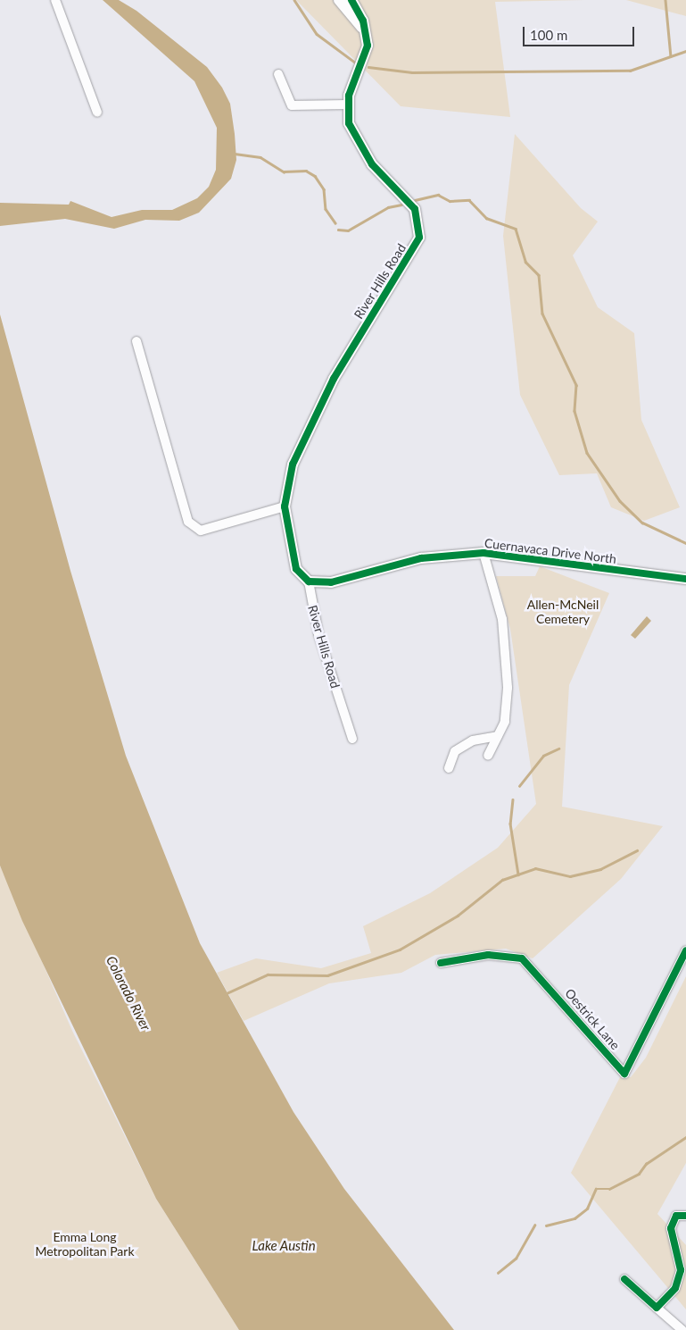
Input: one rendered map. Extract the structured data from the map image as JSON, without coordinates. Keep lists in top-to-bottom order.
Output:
{
  "streets": {
    "street": ["River Hills Road", "Cuernavaca Drive North", "Oestrick Lane"]
  },
  "crossings": [
    ["River Hills Road", "Cuernavaca Drive North"]
  ],
  "water": ["Colorado River", "Lake Austin"],
  "parks": ["Allen-McNeil Cemetery", "Emma Long Metropolitan Park"],
  "scale_bar": "100 m"
}
